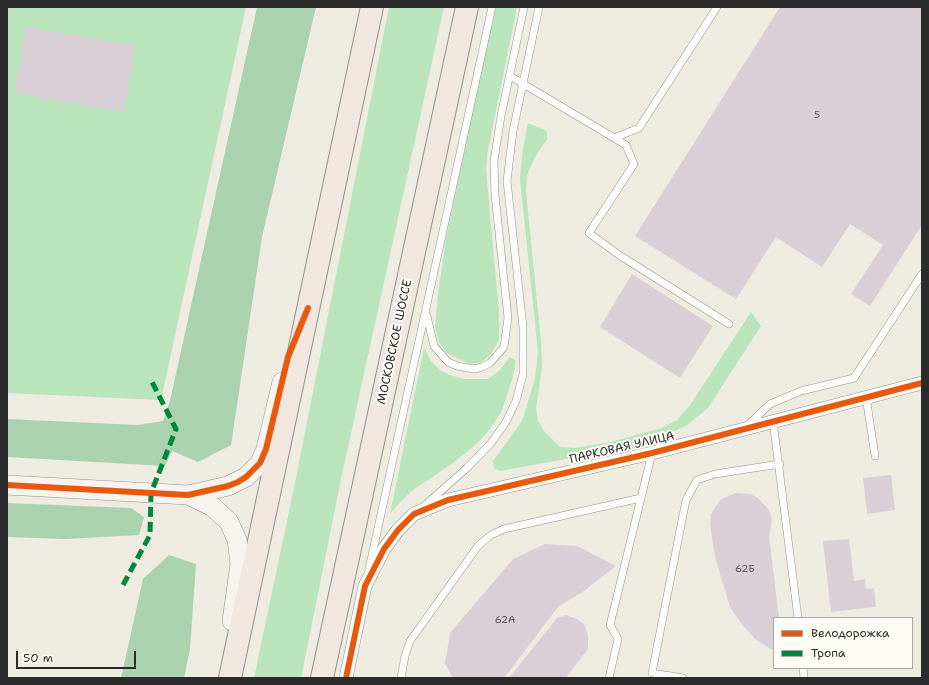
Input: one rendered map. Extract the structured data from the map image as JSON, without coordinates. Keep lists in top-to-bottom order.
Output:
{
  "streets": {
    "highway": ["МОСКОВСКОЕ ШОССЕ"],
    "street": ["ПАРКОВАЯ УЛИЦА"]
  },
  "house_numbers": ["5", "62Б", "62А"],
  "legend": ["Велодорожка", "Тропа"],
  "scale_bar": "50 m"
}
